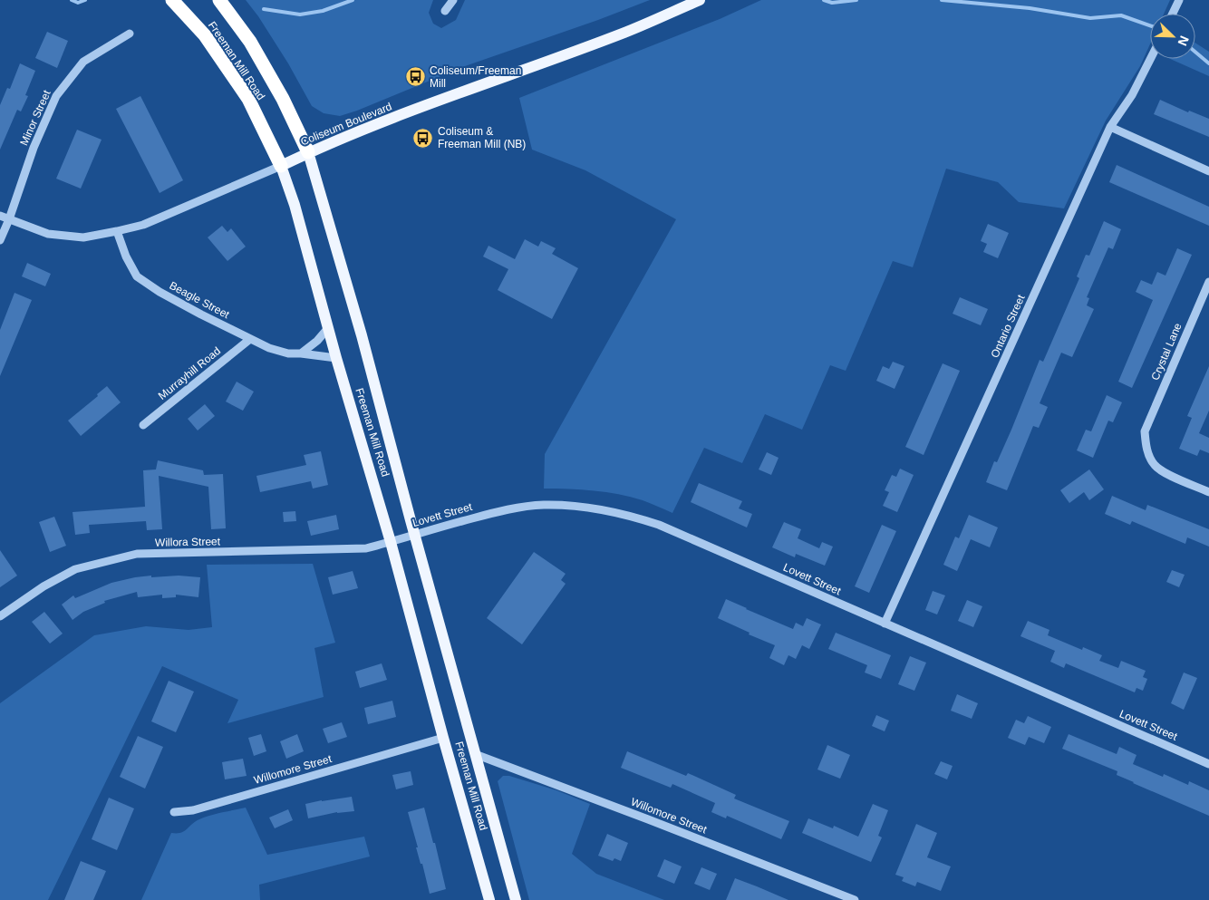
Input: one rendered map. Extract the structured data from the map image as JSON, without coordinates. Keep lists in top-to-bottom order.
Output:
{
  "streets": {
    "highway": ["Freeman Mill Road"],
    "main road": ["Coliseum Boulevard"],
    "street": [
      "Minor Street",
      "Beagle Street",
      "Ontario Street",
      "Crystal Lane",
      "Murrayhill Road",
      "Lovett Street",
      "Willora Street",
      "Willomore Street"
    ]
  },
  "crossings": [
    ["Freeman Mill Road", "Coliseum Boulevard"],
    ["Freeman Mill Road", "Beagle Street"],
    ["Freeman Mill Road", "Lovett Street"],
    ["Freeman Mill Road", "Willora Street"],
    ["Freeman Mill Road", "Willomore Street"],
    ["Minor Street", "Coliseum Boulevard"],
    ["Coliseum Boulevard", "Beagle Street"],
    ["Beagle Street", "Murrayhill Road"],
    ["Ontario Street", "Lovett Street"],
    ["Lovett Street", "Willora Street"]
  ],
  "places": {
    "bus stop": ["Coliseum/Freeman Mill", "Coliseum & Freeman Mill (NB)"]
  },
  "north": "bottom right"
}
